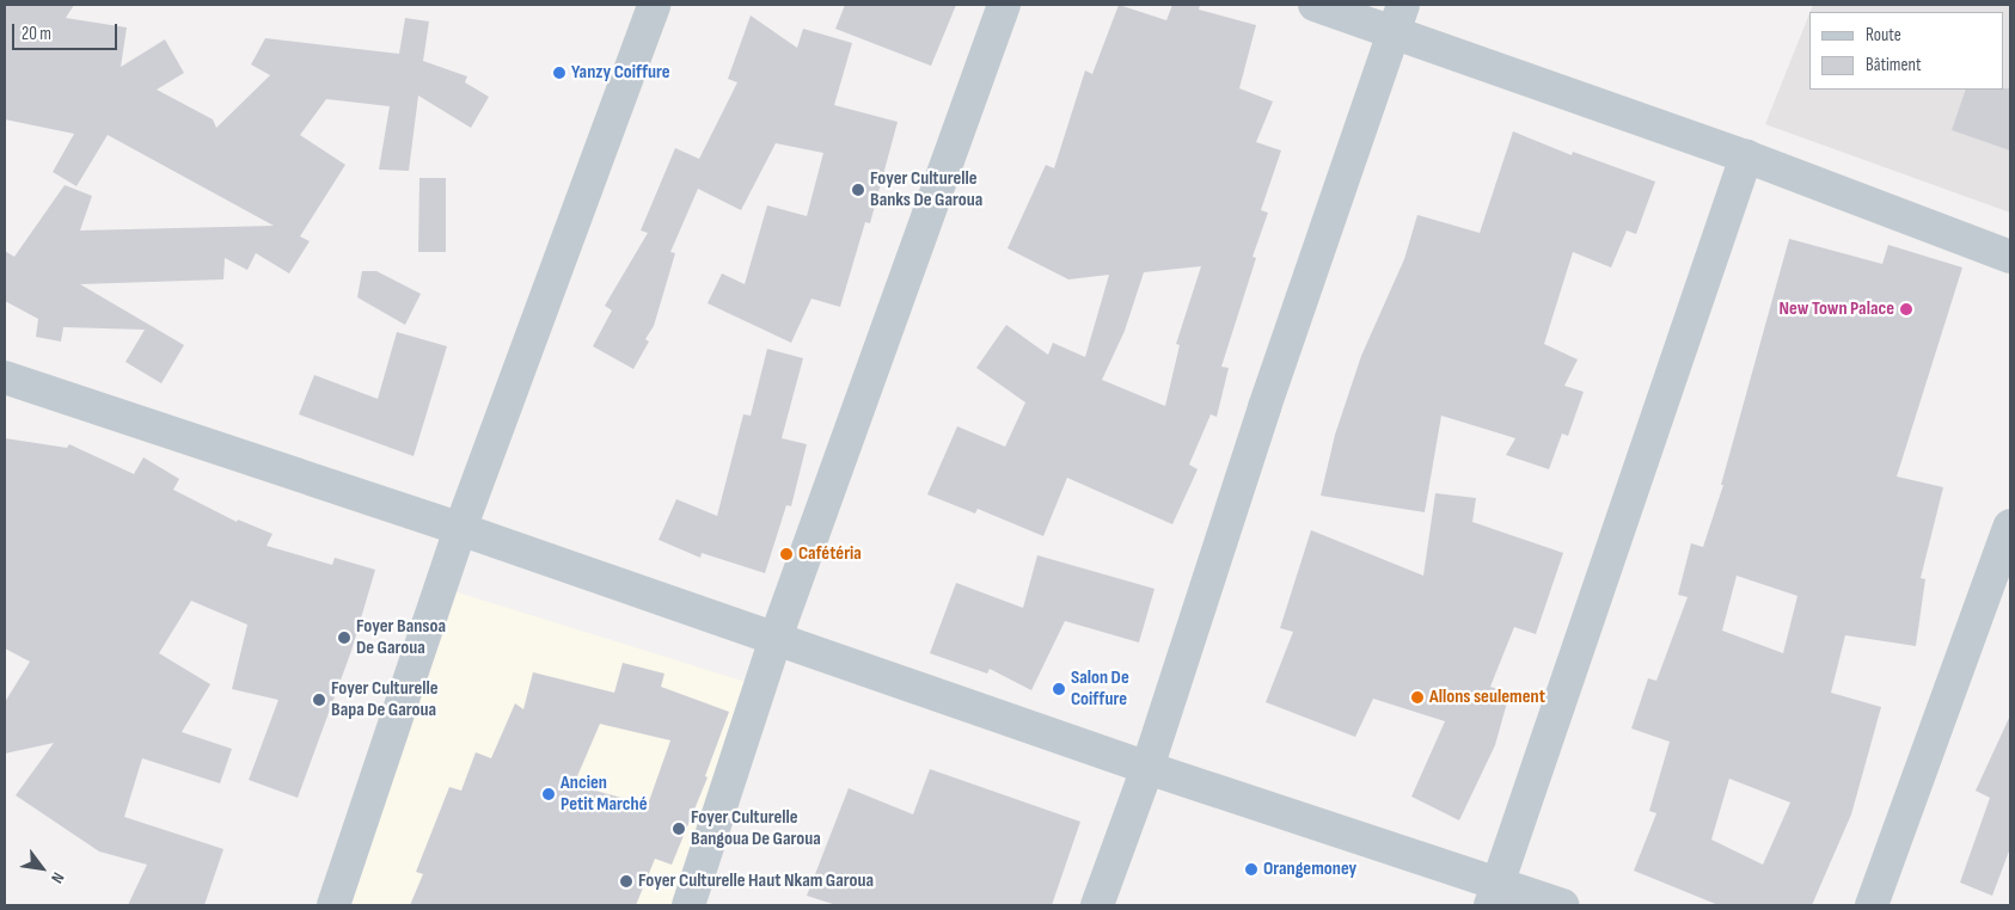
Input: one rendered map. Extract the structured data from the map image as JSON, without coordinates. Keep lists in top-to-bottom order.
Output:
{
  "places": [
    "Yanzy Coiffure",
    "Foyer Culturelle Banks De Garoua",
    "New Town Palace",
    "Cafétéria",
    "Foyer Bansoa De Garoua",
    "Salon De Coiffure",
    "Allons seulement",
    "Foyer Culturelle Bapa De Garoua",
    "Ancien Petit Marché",
    "Foyer Culturelle Bangoua De Garoua",
    "Orangemoney",
    "Foyer Culturelle Haut Nkam Garoua"
  ],
  "legend": ["Route", "Bâtiment"],
  "scale_bar": "20 m",
  "north": "bottom right"
}
